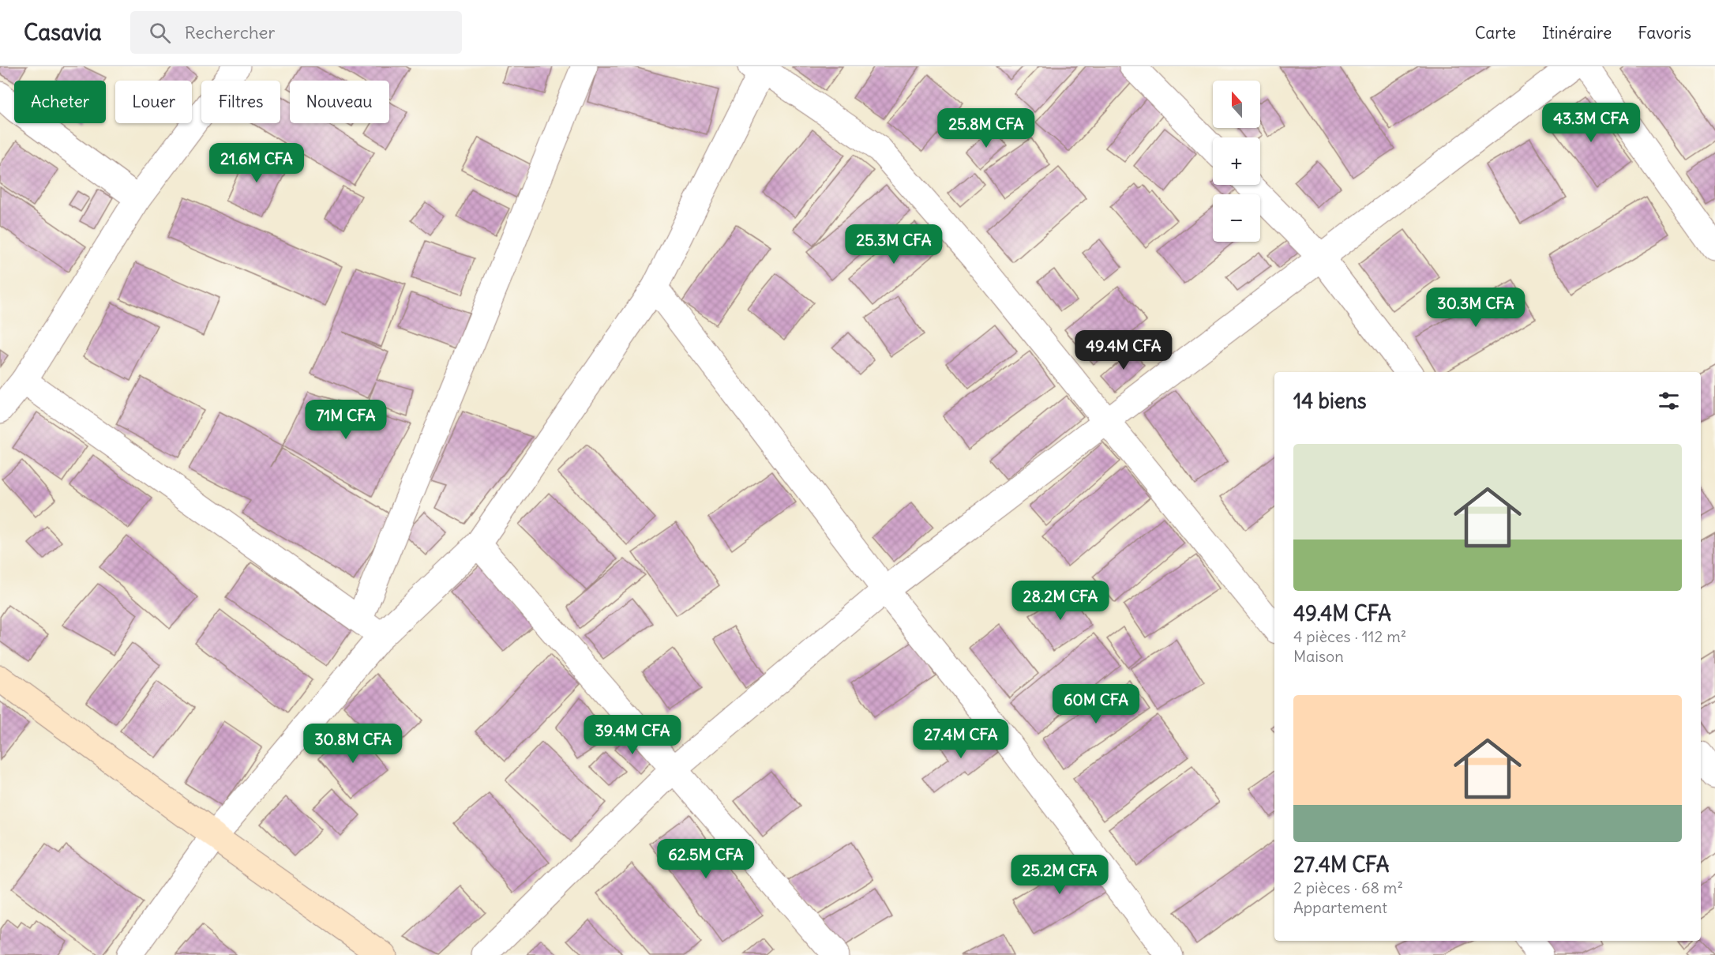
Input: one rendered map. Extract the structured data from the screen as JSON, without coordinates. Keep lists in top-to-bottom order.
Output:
{
  "north": "top",
  "page": {
    "header": "Casavia",
    "search": "Rechercher",
    "nav": ["Carte", "Itinéraire", "Favoris"],
    "map_buttons": ["+", "−"],
    "chip": [
      "Acheter",
      "Louer",
      "Filtres",
      "Nouveau"
    ],
    "price": [
      "43.3M CFA",
      "25.8M CFA",
      "21.6M CFA",
      "25.3M CFA",
      "30.3M CFA",
      "49.4M CFA",
      "71M CFA",
      "28.2M CFA",
      "60M CFA",
      "39.4M CFA",
      "27.4M CFA",
      "30.8M CFA",
      "62.5M CFA",
      "25.2M CFA"
    ],
    "heading": "14 biens",
    "list": [
      {
        "name": "49.4M CFA",
        "note": "4 pièces · 112 m² · Maison"
      },
      {
        "name": "27.4M CFA",
        "note": "2 pièces · 68 m² · Appartement"
      }
    ]
  }
}
